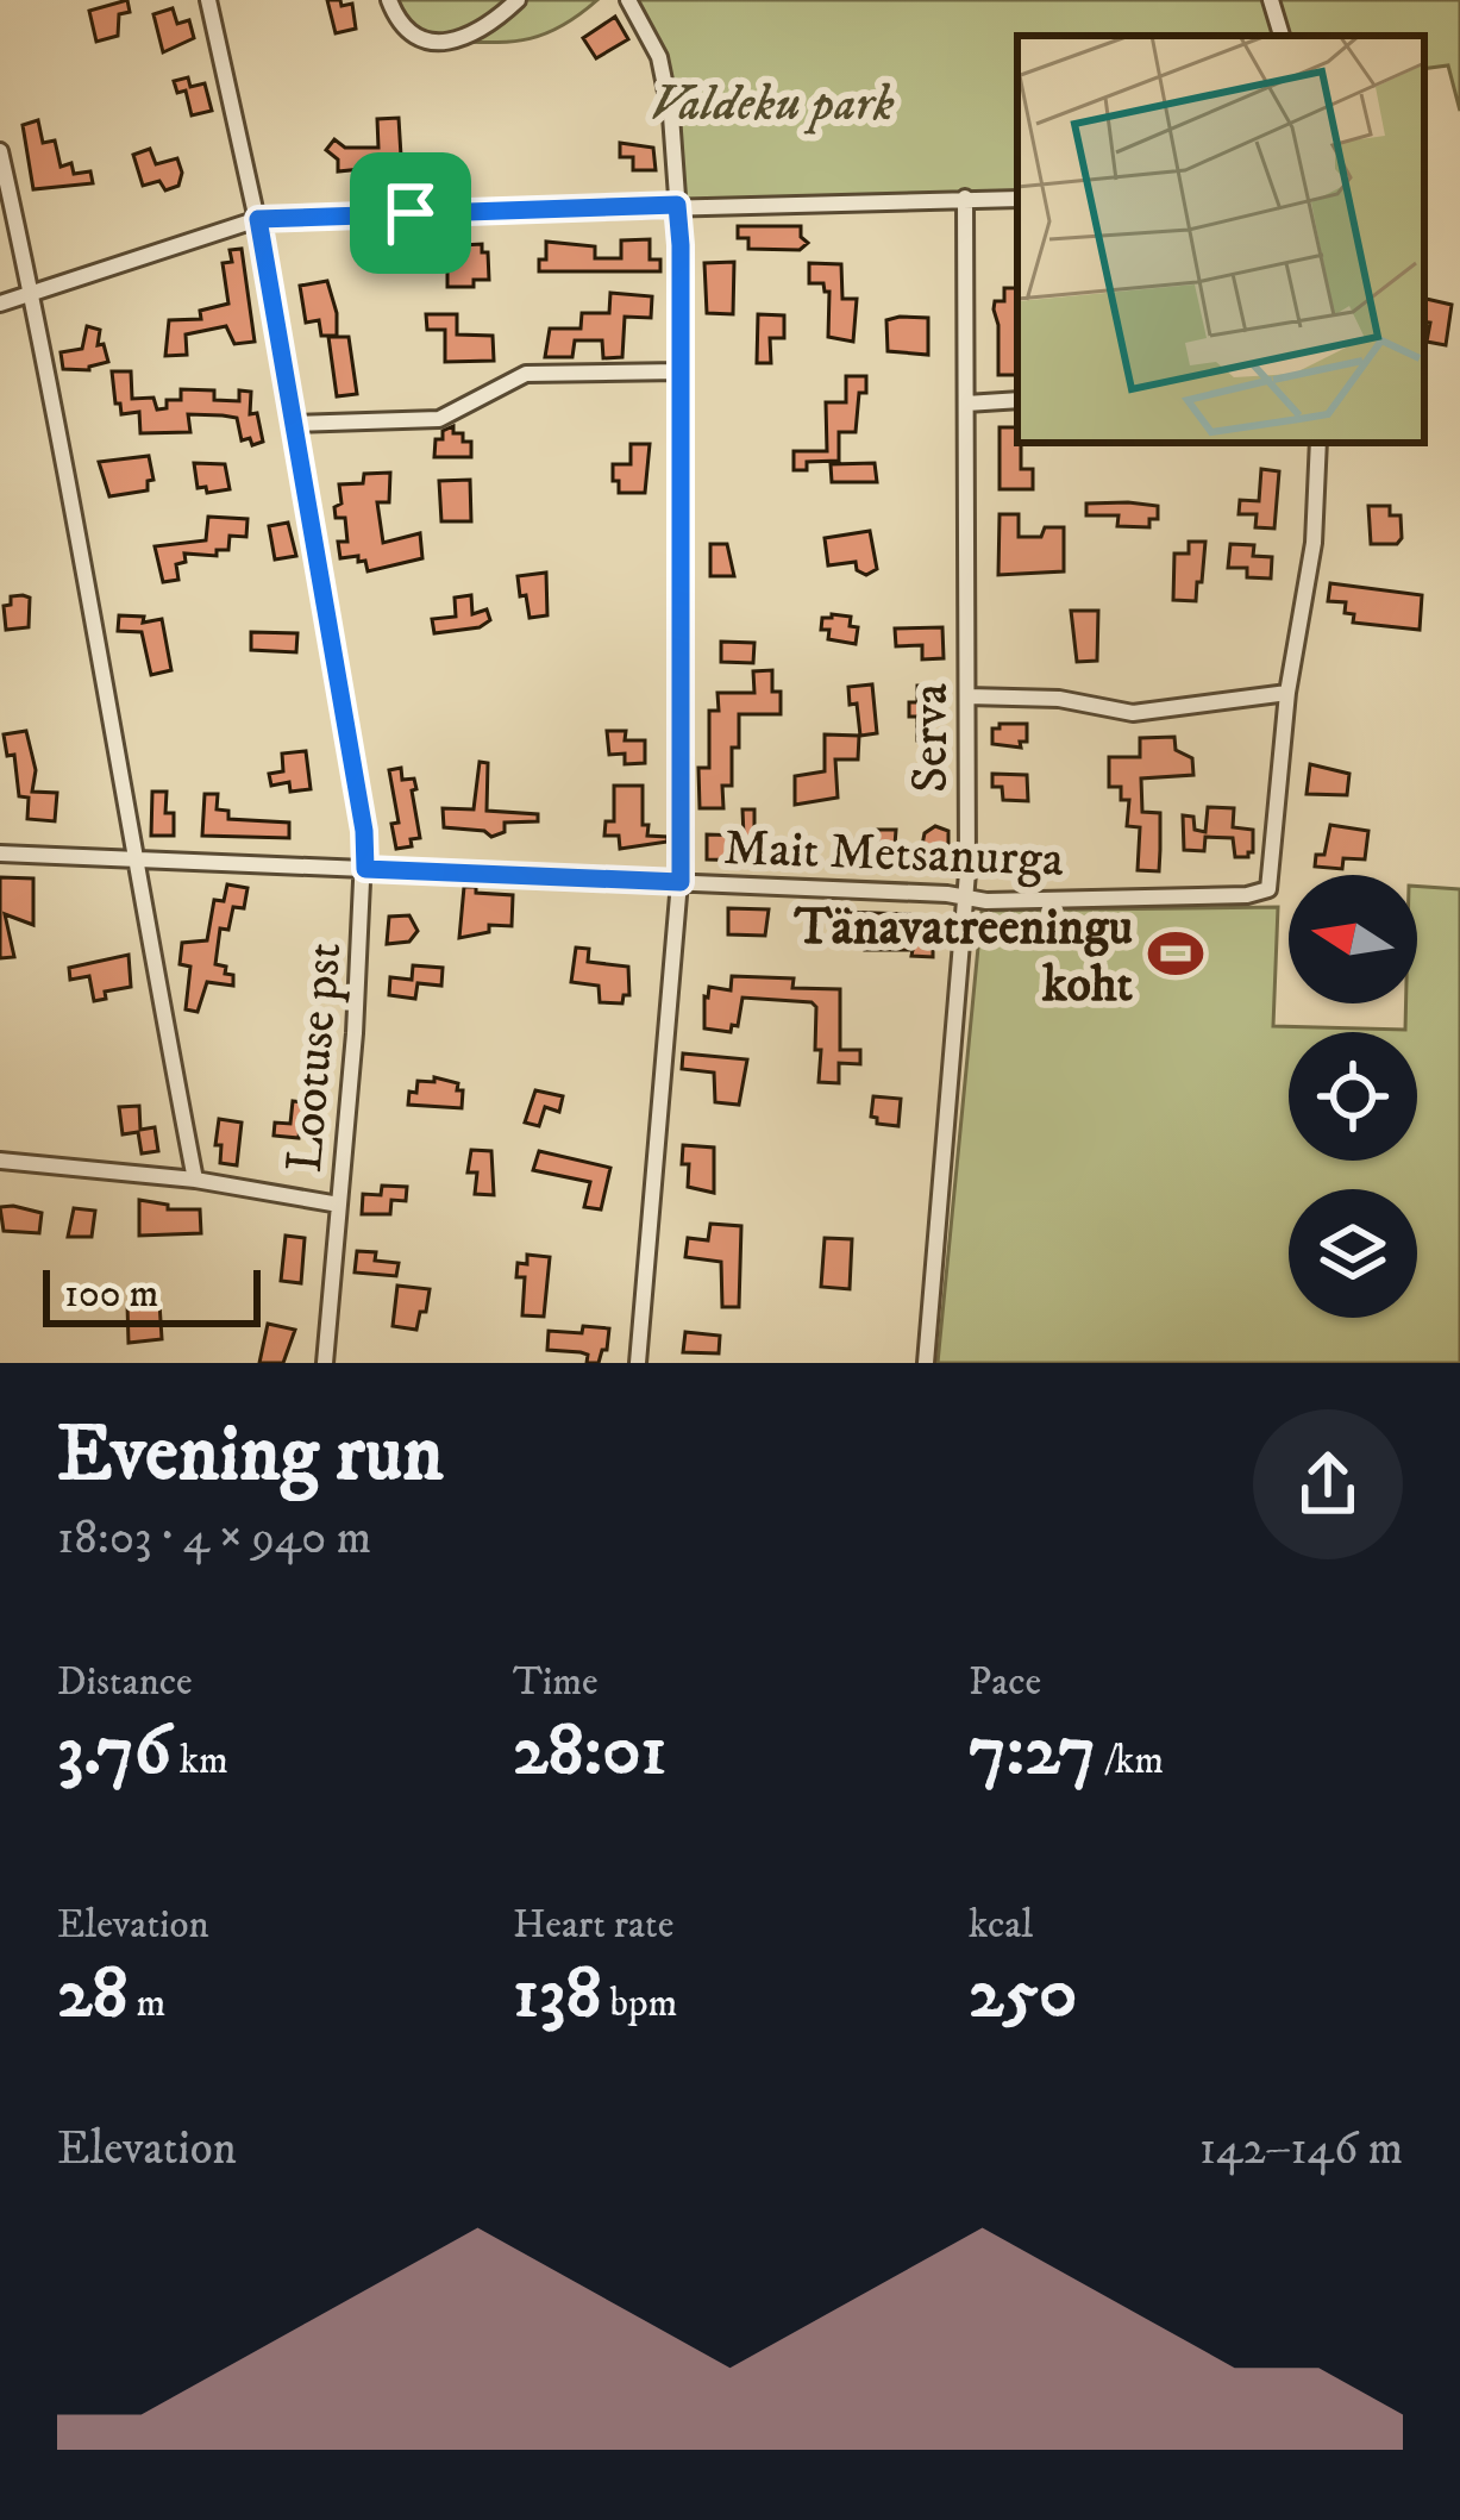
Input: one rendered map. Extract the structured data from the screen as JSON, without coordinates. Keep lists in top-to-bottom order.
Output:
{
  "streets": {
    "street": ["Serva", "Mait Metsanurga", "Lootuse pst"]
  },
  "crossings": [
    ["Serva", "Mait Metsanurga"],
    ["Mait Metsanurga", "Lootuse pst"]
  ],
  "parks": ["Valdeku park"],
  "places": {
    "sports": ["Tänavatreeningu koht"]
  },
  "scale_bar": "100 m",
  "north": "left",
  "page": {
    "scale": "100 m",
    "heading": ["Evening run", "18:03 · 4 × 940 m"],
    "stats": [
      ["Distance", "3.76 km"],
      ["Time", "28:01"],
      ["Pace", "7:27 /km"],
      ["Elevation", "28 m"],
      ["Heart rate", "138 bpm"],
      ["kcal", "250"]
    ],
    "chart": ["Elevation", "142–146 m"]
  }
}
